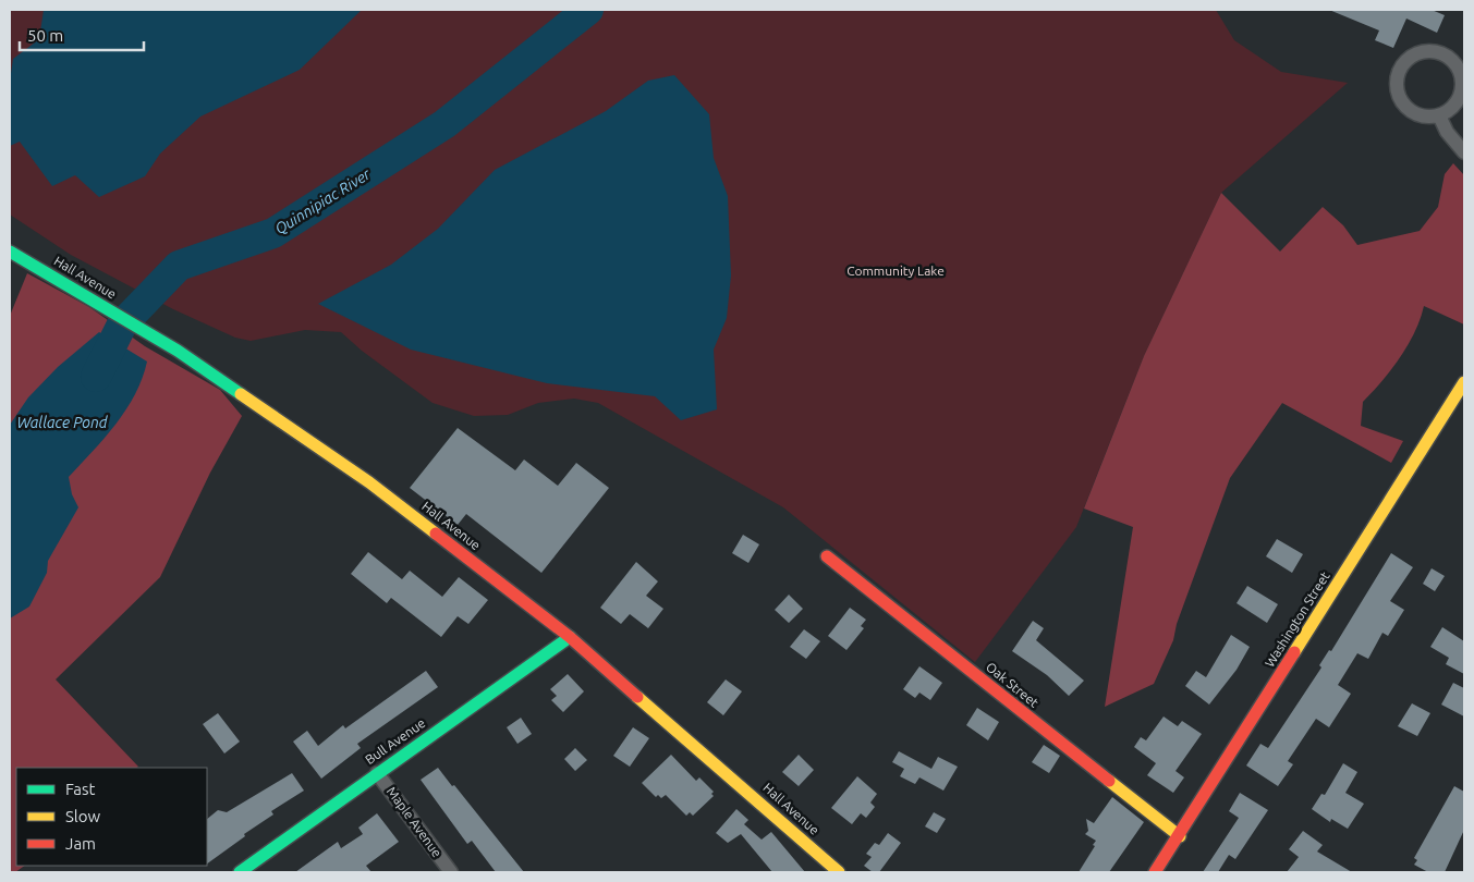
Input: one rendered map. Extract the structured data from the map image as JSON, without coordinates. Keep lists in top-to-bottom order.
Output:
{
  "streets": {
    "street": [
      "Hall Avenue",
      "Washington Street",
      "Oak Street",
      "Bull Avenue",
      "Maple Avenue"
    ]
  },
  "crossings": [
    ["Hall Avenue", "Bull Avenue"],
    ["Washington Street", "Oak Street"],
    ["Bull Avenue", "Maple Avenue"]
  ],
  "water": ["Quinnipiac River", "Wallace Pond"],
  "parks": ["Community Lake"],
  "legend": ["Fast", "Slow", "Jam"],
  "scale_bar": "50 m"
}
